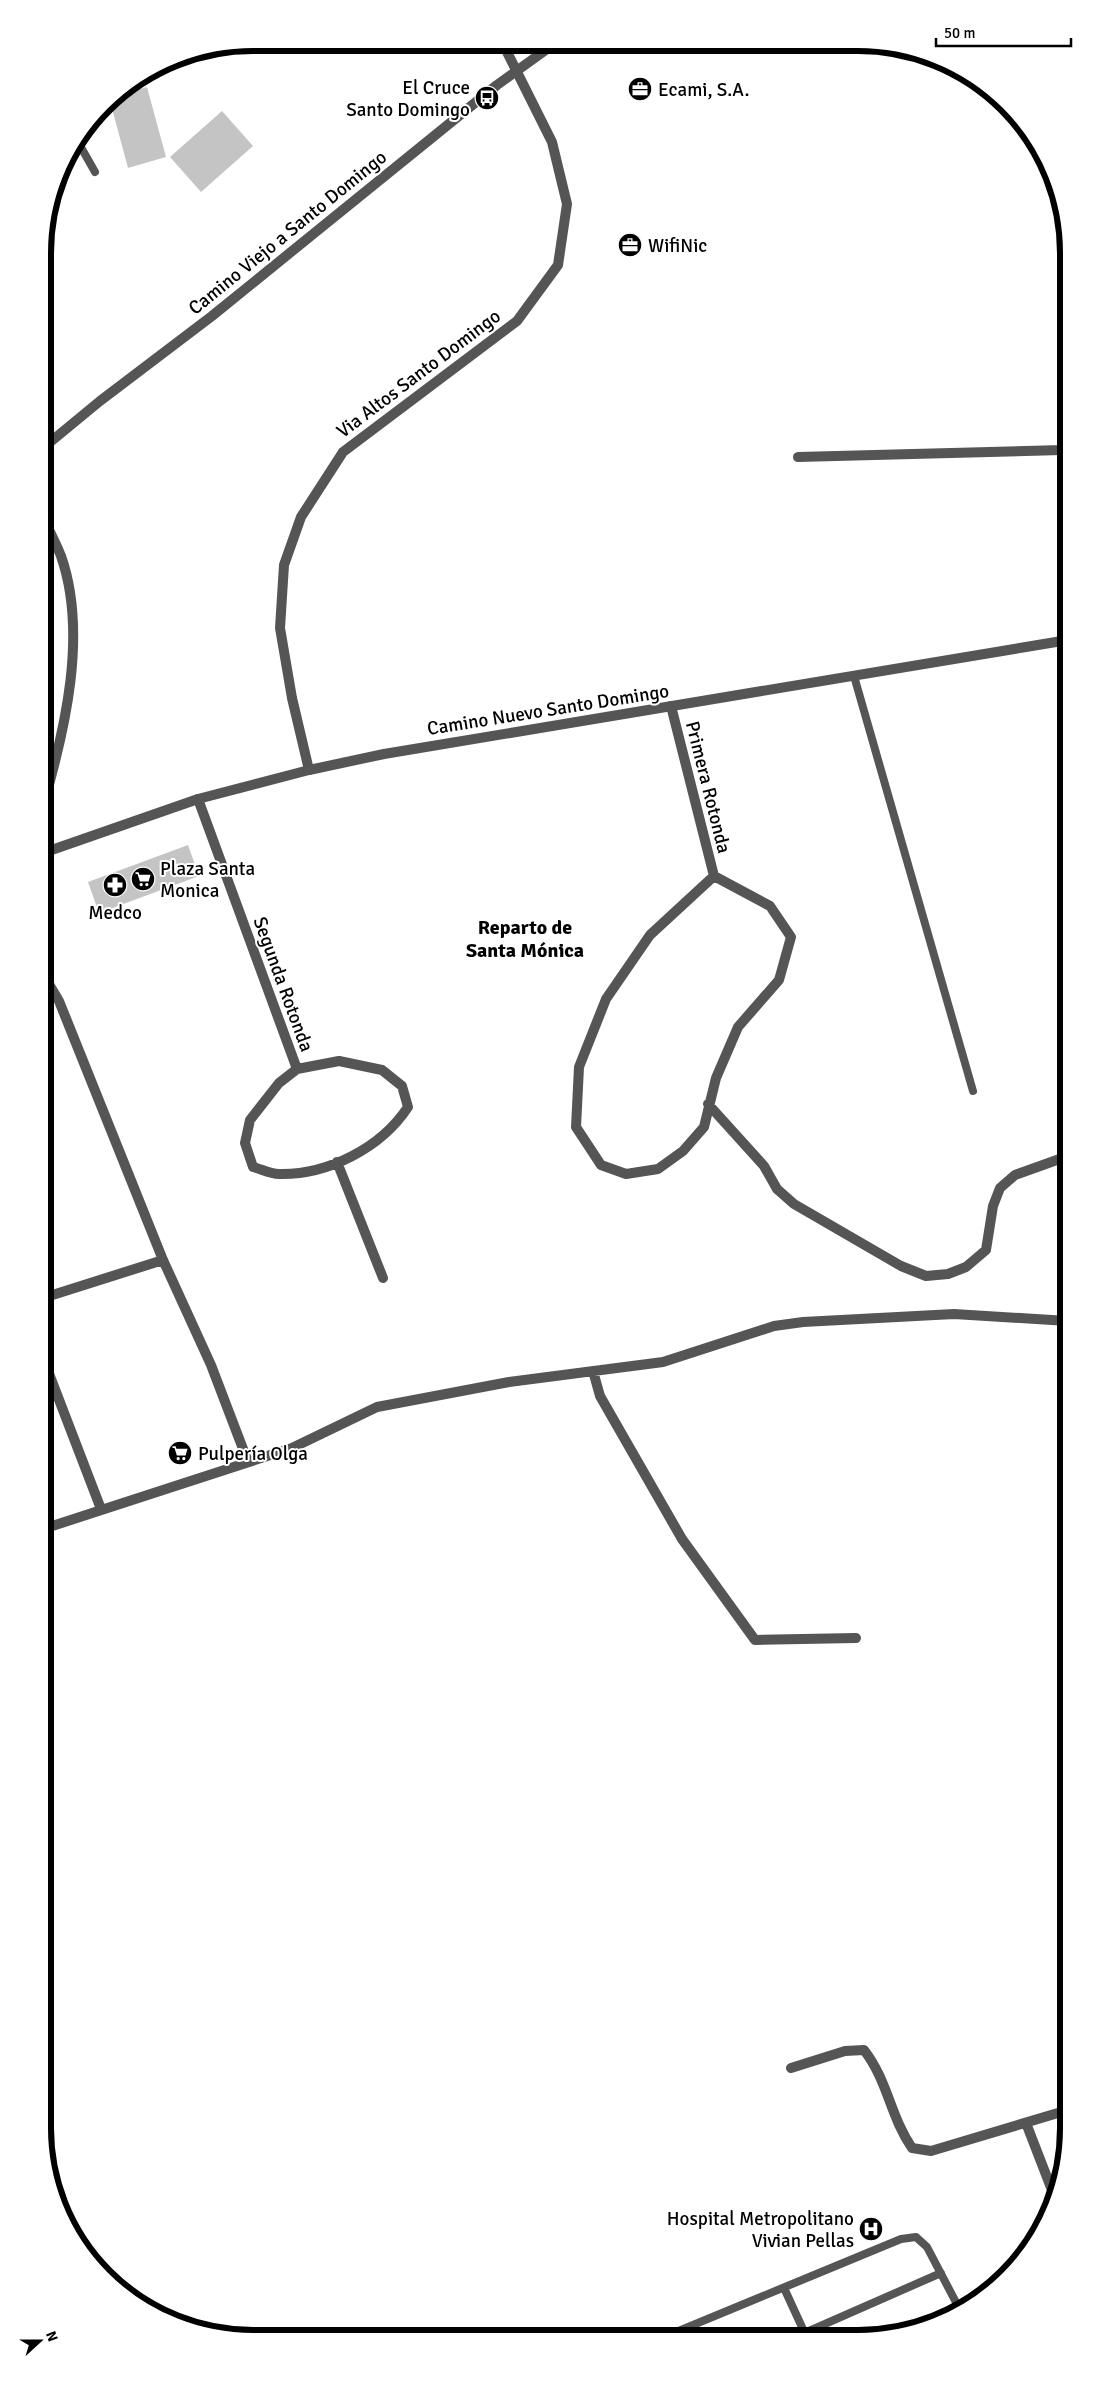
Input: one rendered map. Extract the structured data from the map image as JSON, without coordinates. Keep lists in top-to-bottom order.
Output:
{
  "streets": {
    "street": [
      "Camino Viejo a Santo Domingo",
      "Via Altos Santo Domingo",
      "Camino Nuevo Santo Domingo",
      "Primera Rotonda",
      "Segunda Rotonda"
    ]
  },
  "crossings": [
    ["Camino Viejo a Santo Domingo", "Via Altos Santo Domingo"],
    ["Via Altos Santo Domingo", "Camino Nuevo Santo Domingo"],
    ["Camino Nuevo Santo Domingo", "Primera Rotonda"],
    ["Camino Nuevo Santo Domingo", "Segunda Rotonda"]
  ],
  "districts": ["Reparto de Santa Mónica"],
  "places": {
    "office": ["Ecami, S.A.", "WifiNic"],
    "bus stop": ["El Cruce Santo Domingo"],
    "supermarket": ["Plaza Santa Monica", "Pulpería Olga"],
    "pharmacy": ["Medco"],
    "hospital": ["Hospital Metropolitano Vivian Pellas"]
  },
  "scale_bar": "50 m",
  "north": "right"
}
